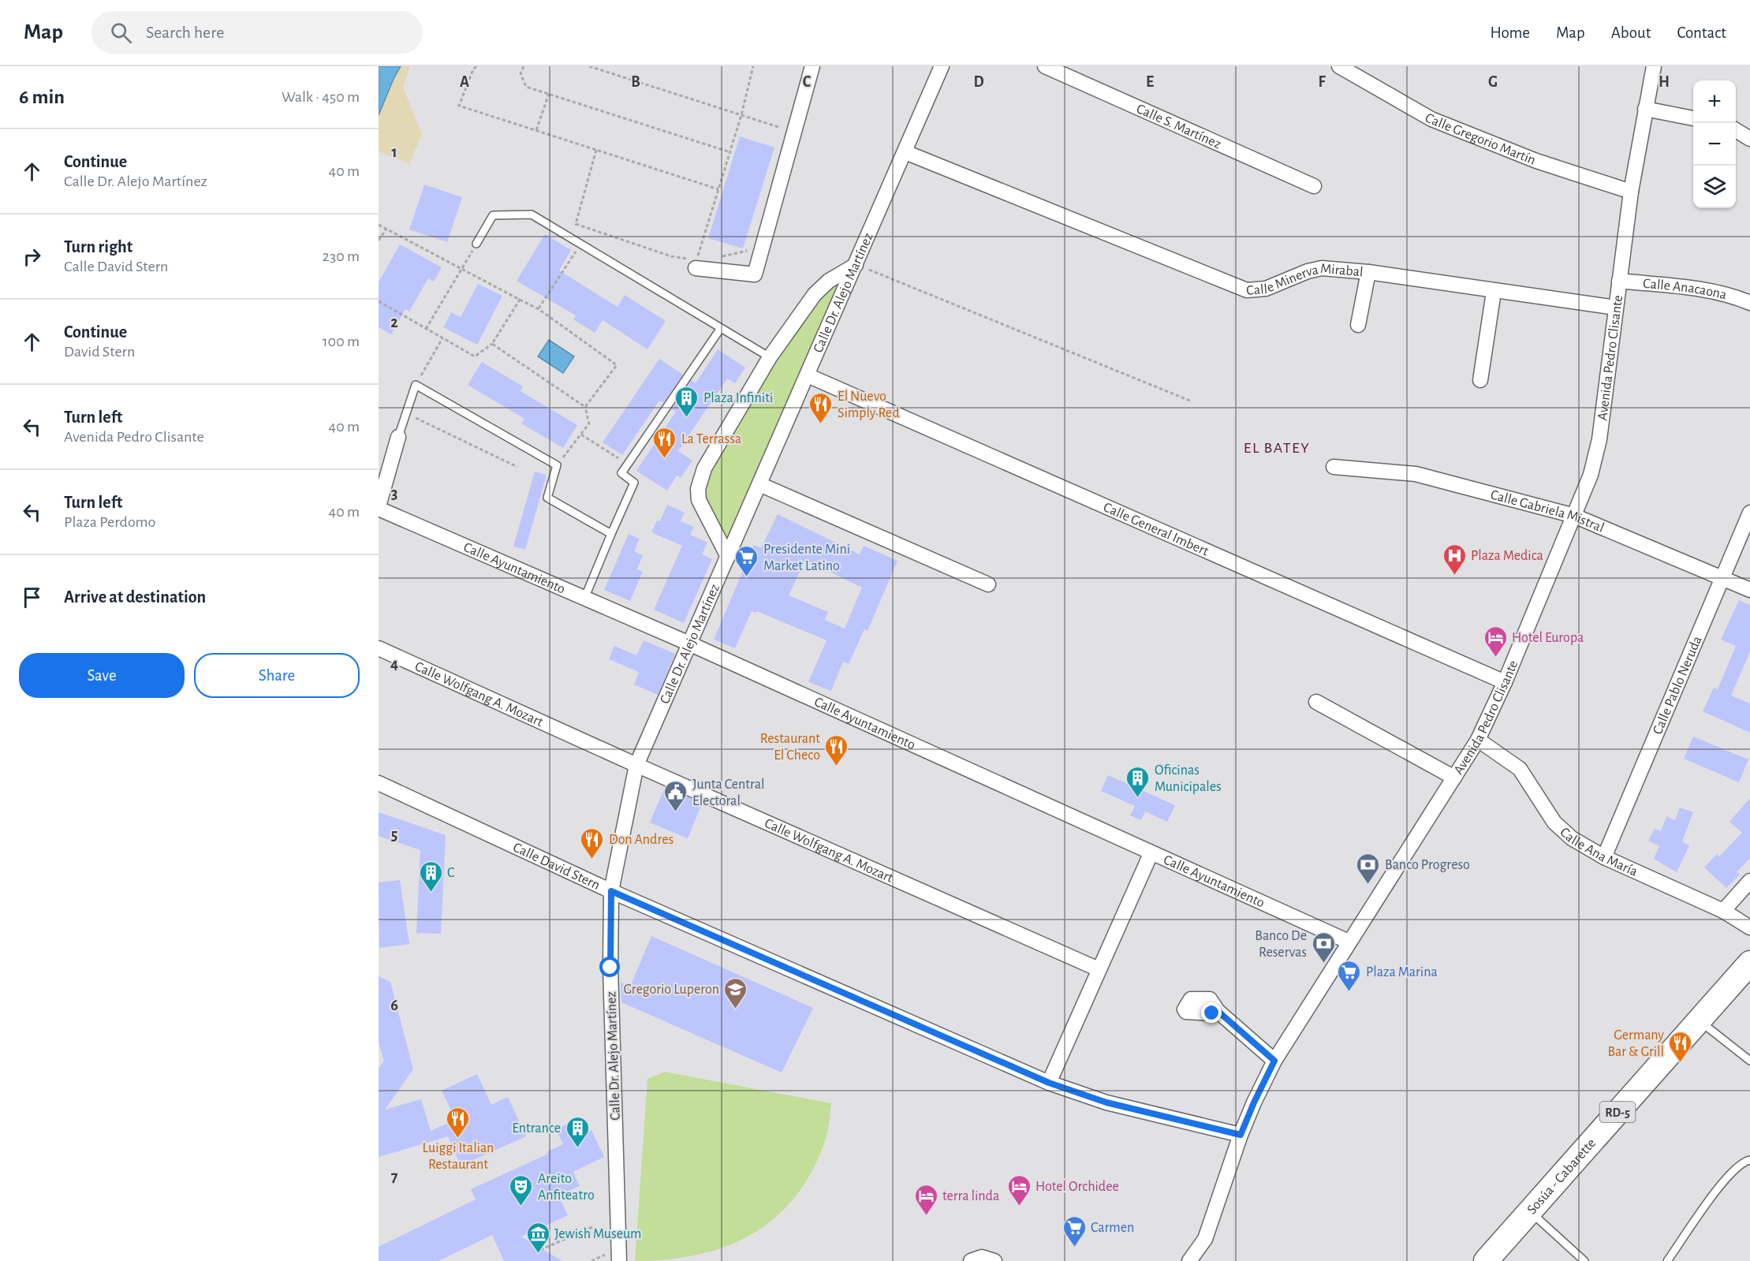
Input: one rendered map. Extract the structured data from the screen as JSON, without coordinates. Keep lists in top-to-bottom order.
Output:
{
  "streets": {
    "main road": ["RD-5", "Sosúa - Cabarette"],
    "street": [
      "Calle S. Martínez",
      "Calle Gregorio Martín",
      "Calle Minerva Mirabal",
      "Calle Anacaona",
      "Calle Dr. Alejo Martínez",
      "Avenida Pedro Clisante",
      "Calle Gabriela Mistral",
      "Calle General Imbert",
      "Calle Ayuntamiento",
      "Calle Pablo Neruda",
      "Calle Wolfgang A. Mozart",
      "Calle Ana María",
      "Calle David Stern"
    ]
  },
  "crossings": [
    ["Calle Gregorio Martín", "Avenida Pedro Clisante"],
    ["Calle Minerva Mirabal", "Calle Dr. Alejo Martínez"],
    ["Calle Minerva Mirabal", "Avenida Pedro Clisante"],
    ["Calle Anacaona", "Avenida Pedro Clisante"],
    ["Calle Dr. Alejo Martínez", "Calle General Imbert"],
    ["Calle Dr. Alejo Martínez", "Calle Ayuntamiento"],
    ["Calle Dr. Alejo Martínez", "Calle Wolfgang A. Mozart"],
    ["Calle Dr. Alejo Martínez", "Calle David Stern"],
    ["Avenida Pedro Clisante", "Calle Gabriela Mistral"],
    ["Avenida Pedro Clisante", "Calle General Imbert"],
    ["Avenida Pedro Clisante", "Calle Ayuntamiento"],
    ["Avenida Pedro Clisante", "Calle Ana María"],
    ["Avenida Pedro Clisante", "Calle David Stern"],
    ["Calle Gabriela Mistral", "Calle Pablo Neruda"],
    ["Calle Pablo Neruda", "Calle Ana María"]
  ],
  "districts": ["EL BATEY"],
  "places": {
    "building": [
      "Plaza Infiniti",
      "Oficinas Municipales",
      "C",
      "Entrance"
    ],
    "restaurant": [
      "El Nuevo Simply Red",
      "La Terrassa",
      "Restaurant El Checo",
      "Don Andres",
      "Germany Bar & Grill",
      "Luiggi Italian Restaurant"
    ],
    "hospital": ["Plaza Medica"],
    "supermarket": ["Presidente Mini Market Latino", "Plaza Marina", "Carmen"],
    "hotel": ["Hotel Europa", "Hotel Orchidee", "terra linda"],
    "public building": ["Junta Central Electoral"],
    "bank": ["Banco Progreso", "Banco De Reservas"],
    "school or university": ["Gregorio Luperon"],
    "theatre": ["Areito Anfiteatro"],
    "museum": ["Jewish Museum"]
  },
  "page": {
    "header": "Map",
    "search": "Search here",
    "nav": [
      "Home",
      "Map",
      "About",
      "Contact"
    ],
    "heading": ["6 min", "Walk · 450 m"],
    "map_buttons": ["+", "−"],
    "list": [
      ["Continue", "Calle Dr. Alejo Martínez", "40 m"],
      ["Turn right", "Calle David Stern", "230 m"],
      ["Continue", "David Stern", "100 m"],
      ["Turn left", "Avenida Pedro Clisante", "40 m"],
      ["Turn left", "Plaza Perdomo", "40 m"],
      "Arrive at destination"
    ],
    "buttons": ["Save", "Share"]
  },
  "grid": {
    "columns": [
      "A",
      "B",
      "C",
      "D",
      "E",
      "F",
      "G",
      "H"
    ],
    "rows": [
      "1",
      "2",
      "3",
      "4",
      "5",
      "6",
      "7"
    ]
  }
}
